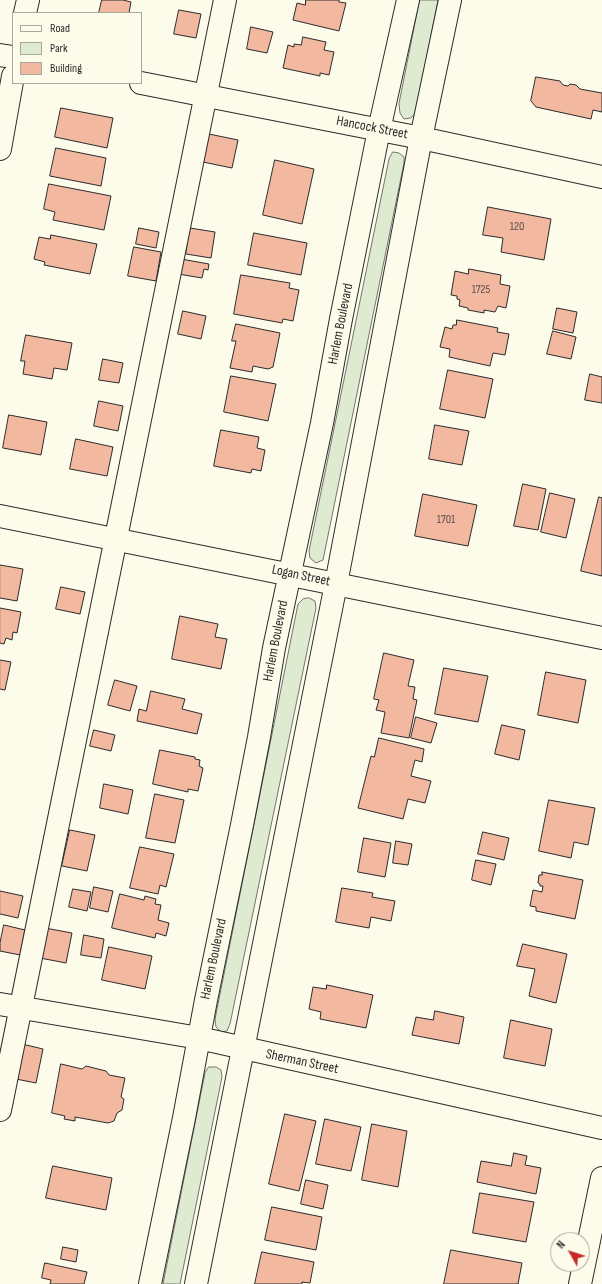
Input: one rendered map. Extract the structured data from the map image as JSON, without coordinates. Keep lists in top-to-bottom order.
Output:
{
  "streets": {
    "street": [
      "Hancock Street",
      "Harlem Boulevard",
      "Logan Street",
      "Sherman Street"
    ]
  },
  "crossings": [
    ["Hancock Street", "Harlem Boulevard"],
    ["Harlem Boulevard", "Logan Street"],
    ["Harlem Boulevard", "Sherman Street"]
  ],
  "house_numbers": ["120", "1725", "1701"],
  "legend": ["Road", "Park", "Building"],
  "north": "top left"
}
